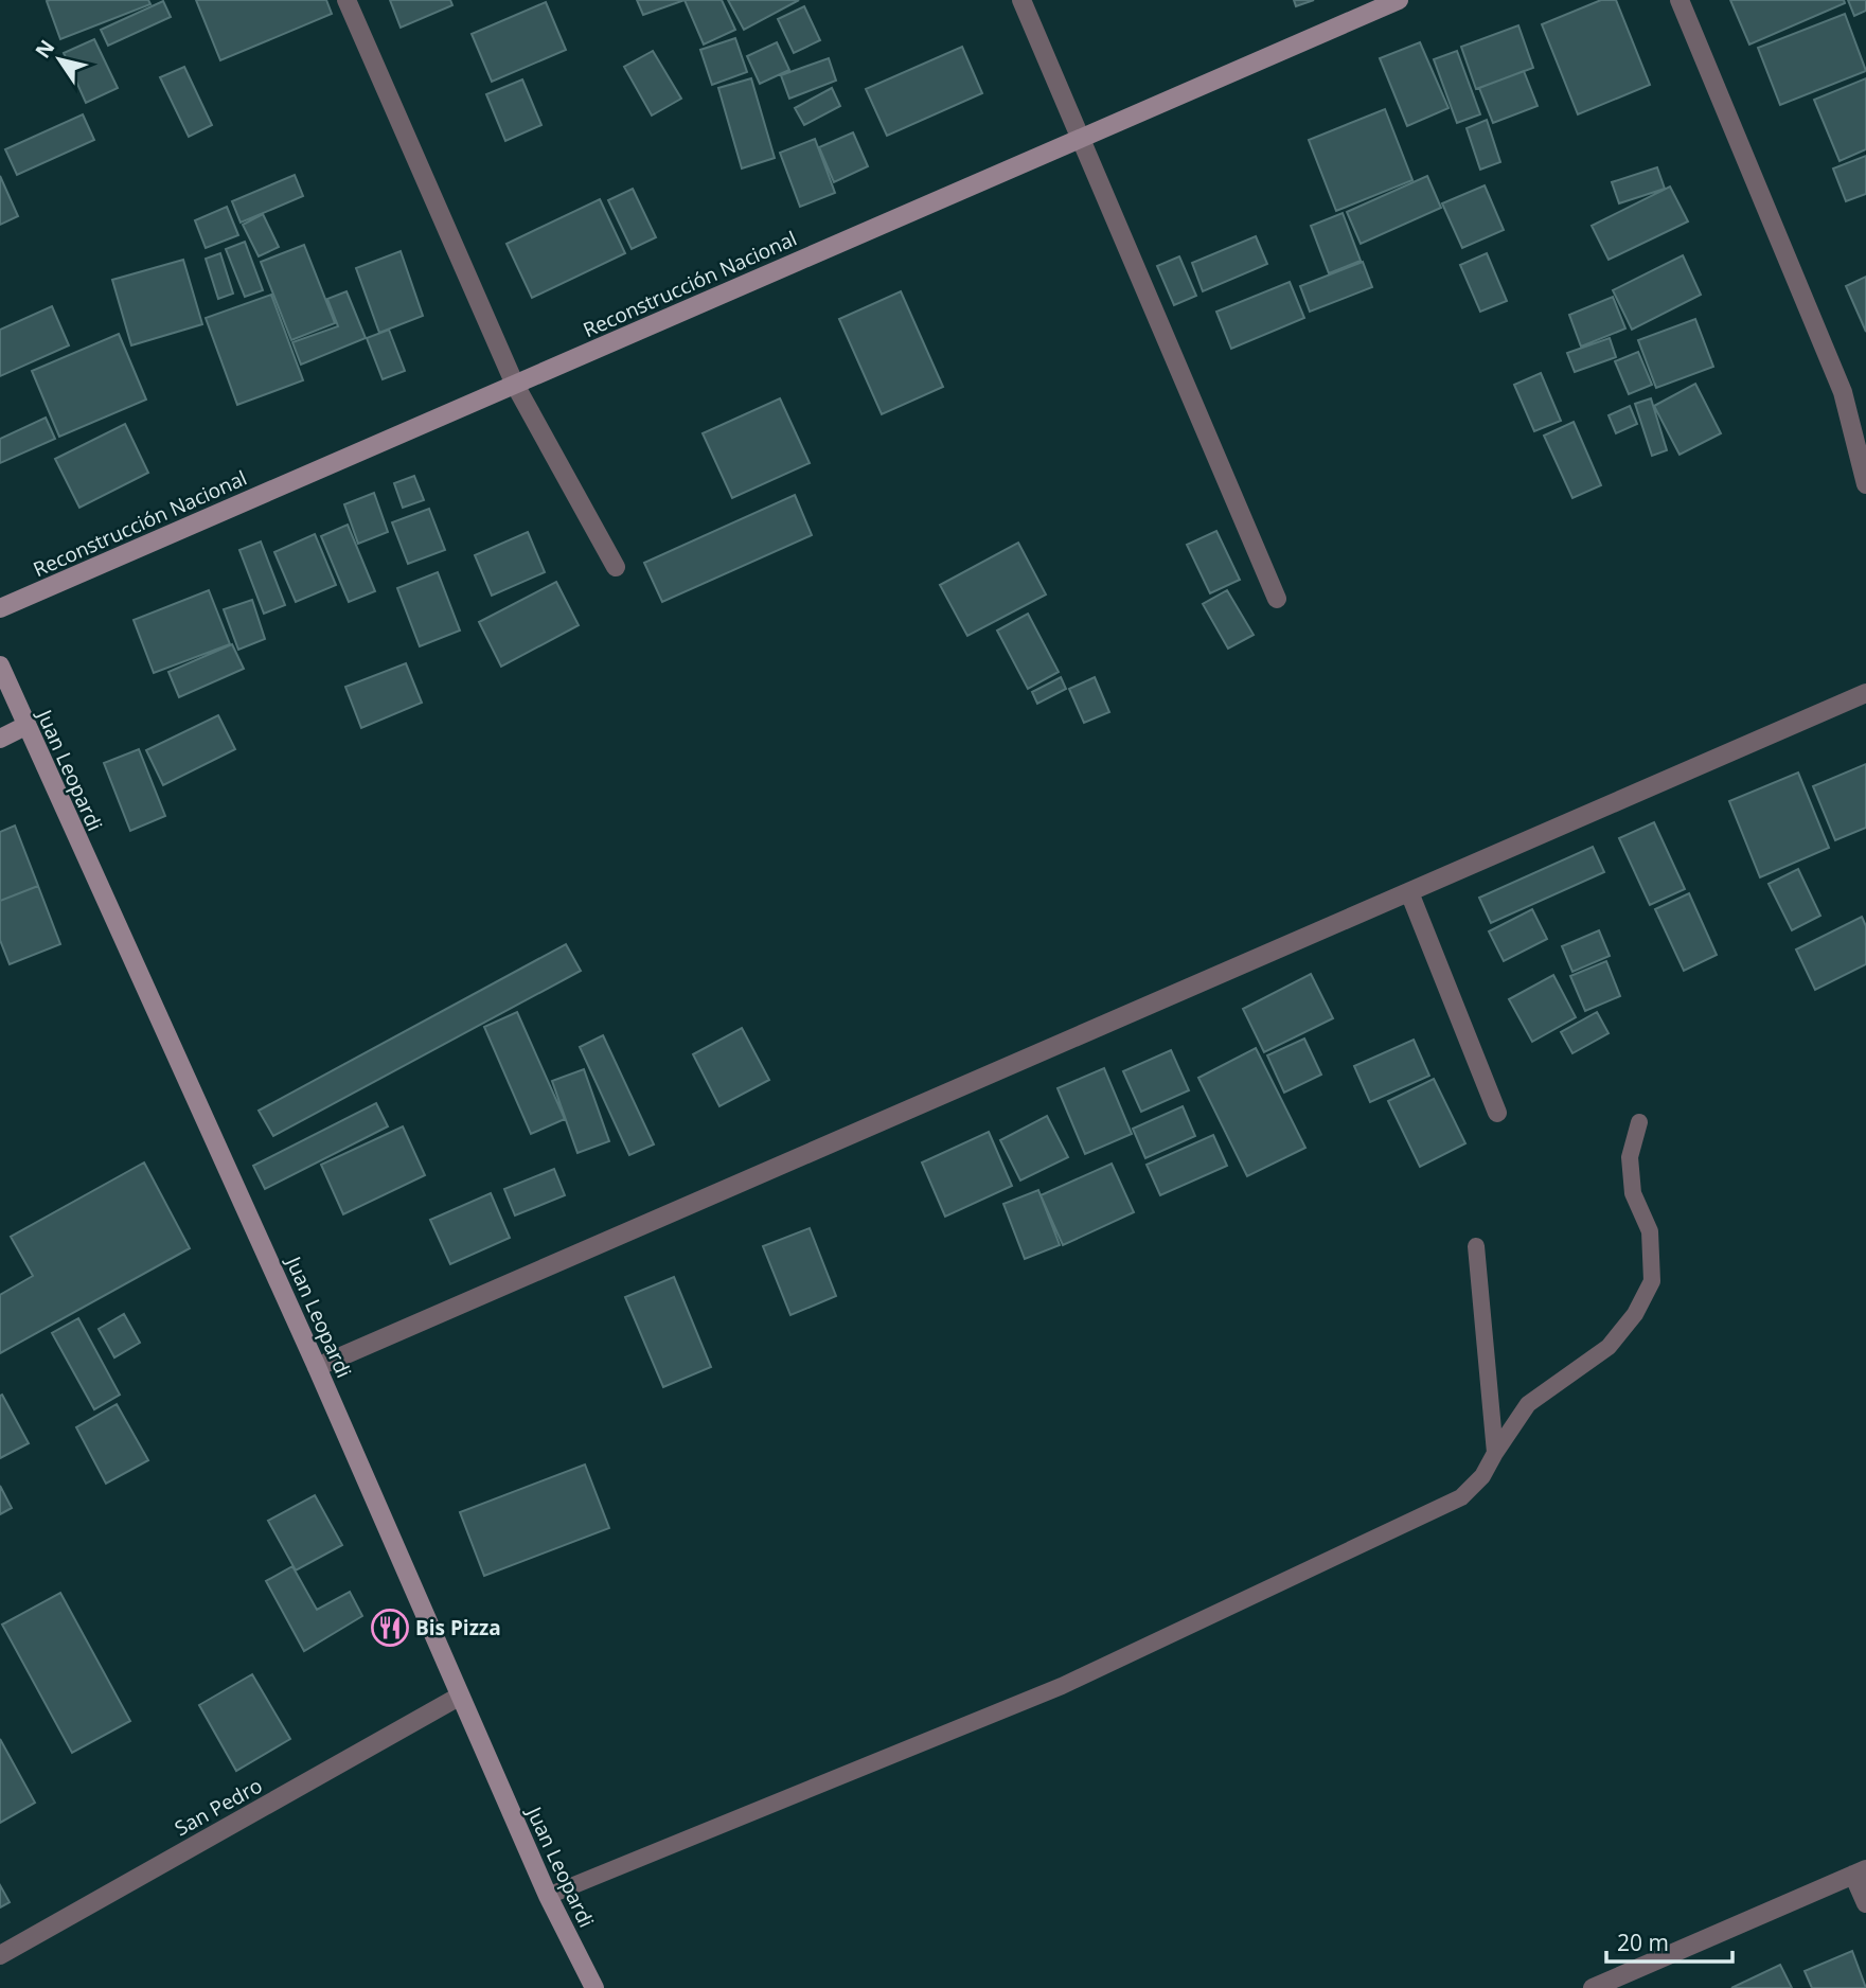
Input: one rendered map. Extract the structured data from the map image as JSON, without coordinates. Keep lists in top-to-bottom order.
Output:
{
  "streets": {
    "street": ["Reconstrucción Nacional", "Juan Leopardi", "San Pedro"]
  },
  "crossings": [
    ["Juan Leopardi", "San Pedro"]
  ],
  "places": {
    "restaurant": ["Bis Pizza"]
  },
  "scale_bar": "20 m",
  "north": "top left"
}
